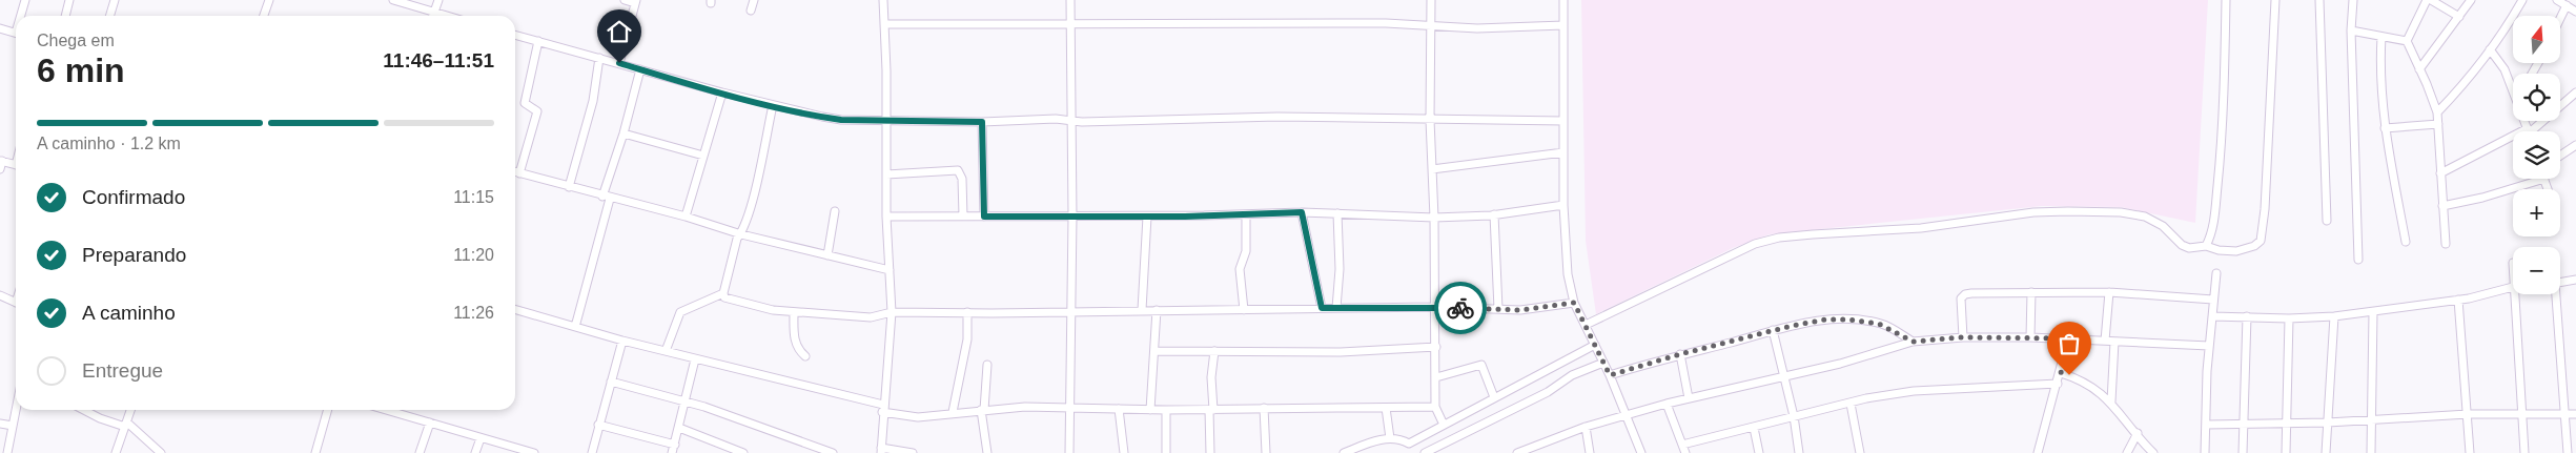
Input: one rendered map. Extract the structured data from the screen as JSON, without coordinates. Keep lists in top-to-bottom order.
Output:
{
  "north": "top",
  "page": {
    "map_buttons": ["+", "−"],
    "heading": ["6 min", "Chega em", "11:46–11:51"],
    "bar": "A caminho · 1.2 km",
    "list": [
      ["Confirmado", "11:15"],
      ["Preparando", "11:20"],
      ["A caminho", "11:26"],
      "Entregue"
    ]
  }
}
